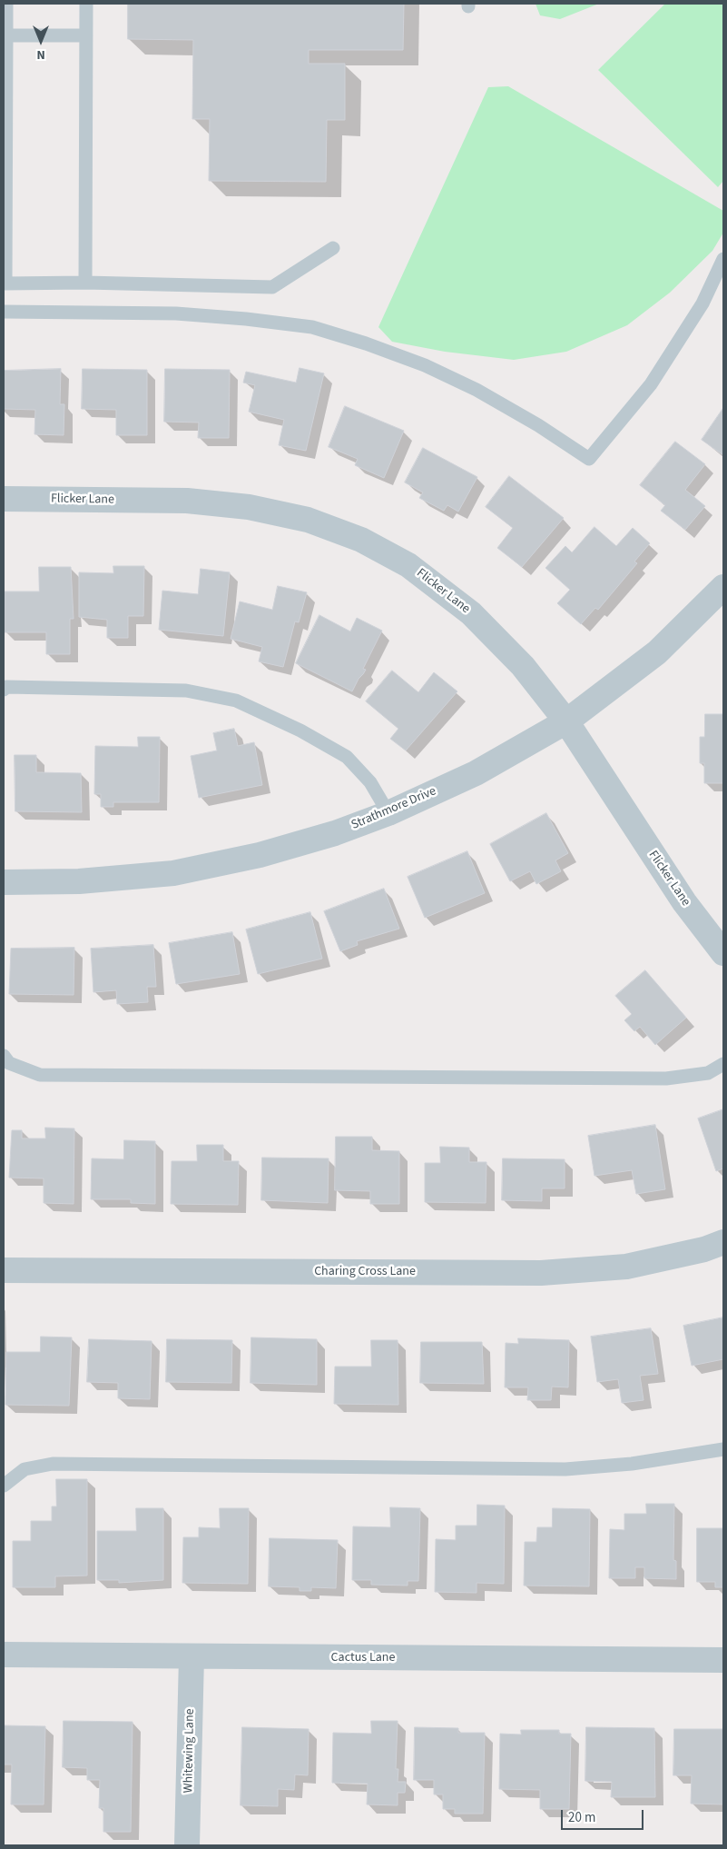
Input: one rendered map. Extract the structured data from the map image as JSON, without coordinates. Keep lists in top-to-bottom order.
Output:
{
  "streets": {
    "street": [
      "Flicker Lane",
      "Strathmore Drive",
      "Charing Cross Lane",
      "Cactus Lane",
      "Whitewing Lane"
    ]
  },
  "crossings": [
    ["Flicker Lane", "Strathmore Drive"],
    ["Cactus Lane", "Whitewing Lane"]
  ],
  "scale_bar": "20 m",
  "north": "bottom"
}
